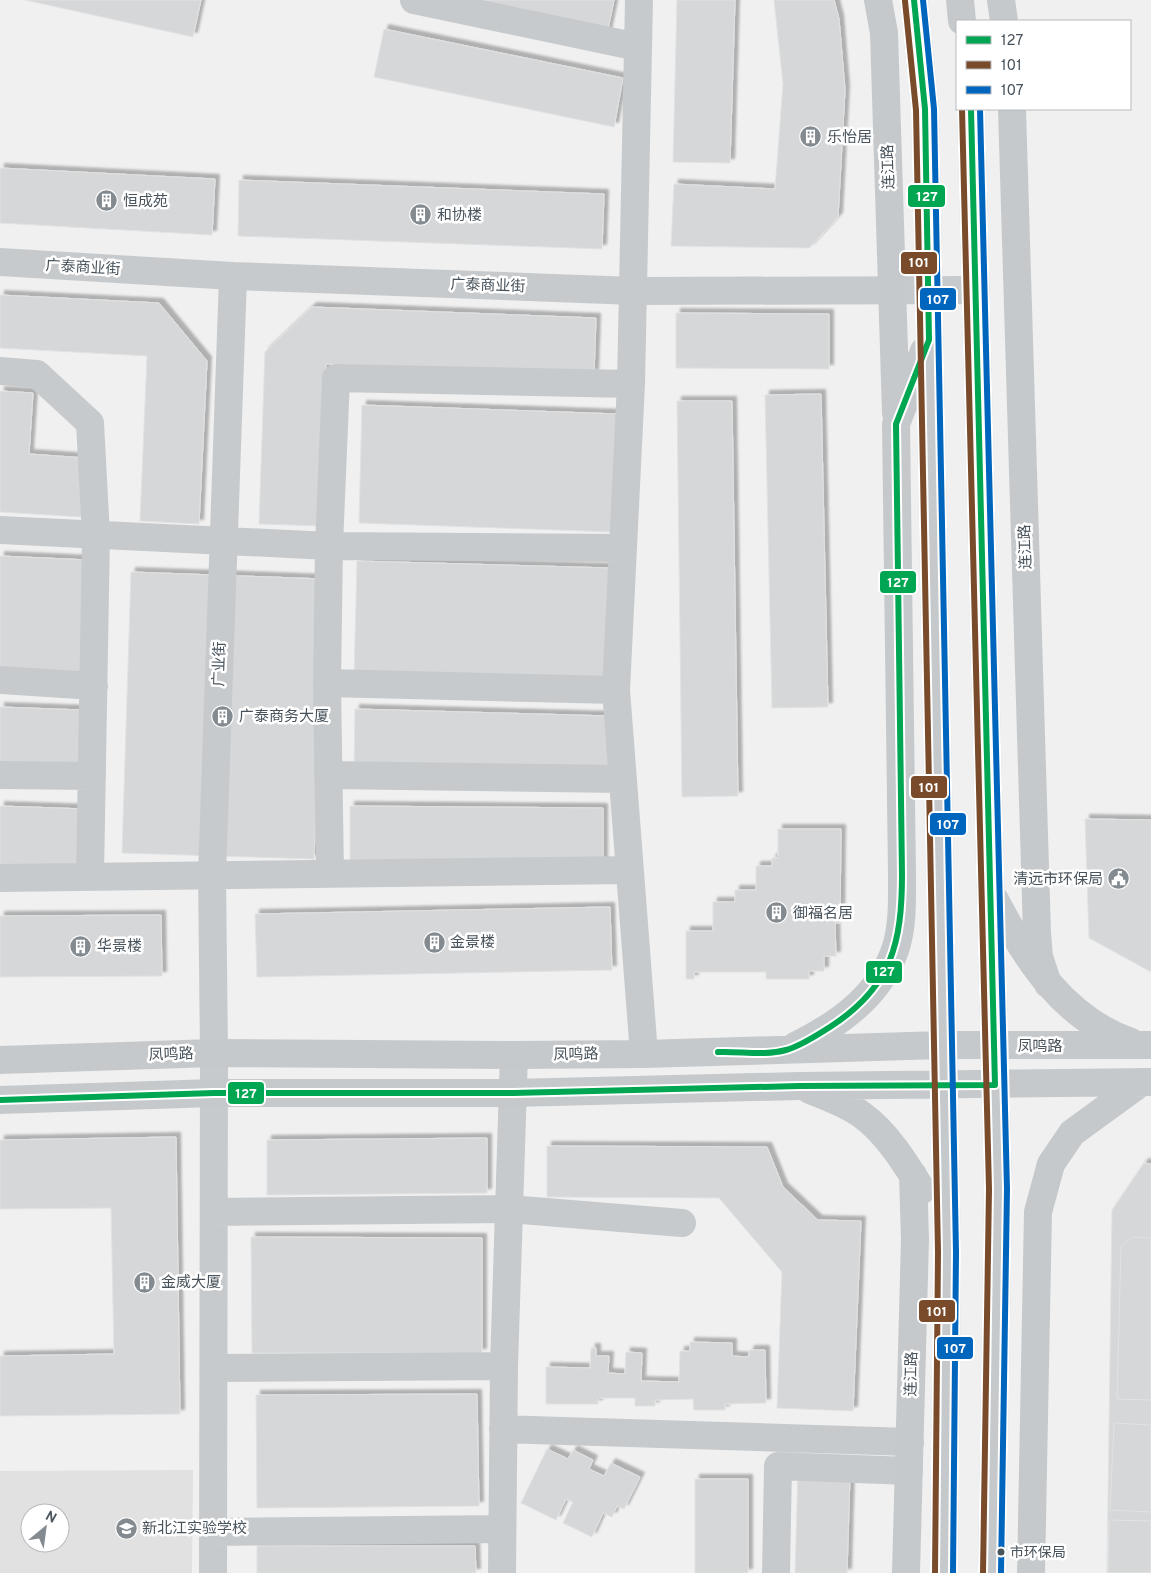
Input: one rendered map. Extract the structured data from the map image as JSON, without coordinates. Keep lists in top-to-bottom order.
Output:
{
  "streets": {
    "main road": ["连江路", "凤鸣路"],
    "street": ["广泰商业街", "广业街"]
  },
  "crossings": [
    ["连江路", "广泰商业街"],
    ["连江路", "凤鸣路"],
    ["广泰商业街", "广业街"],
    ["广业街", "凤鸣路"]
  ],
  "places": {
    "building": [
      "乐怡居",
      "恒成苑",
      "和协楼",
      "广泰商务大厦",
      "御福名居",
      "金景楼",
      "华景楼",
      "金威大厦"
    ],
    "public building": ["清远市环保局"],
    "school or university": ["新北江实验学校"],
    "other": ["市环保局"]
  },
  "lines": ["transit line 127", "transit line 107", "transit line 101"],
  "legend": ["127", "101", "107"],
  "north": "top right"
}
